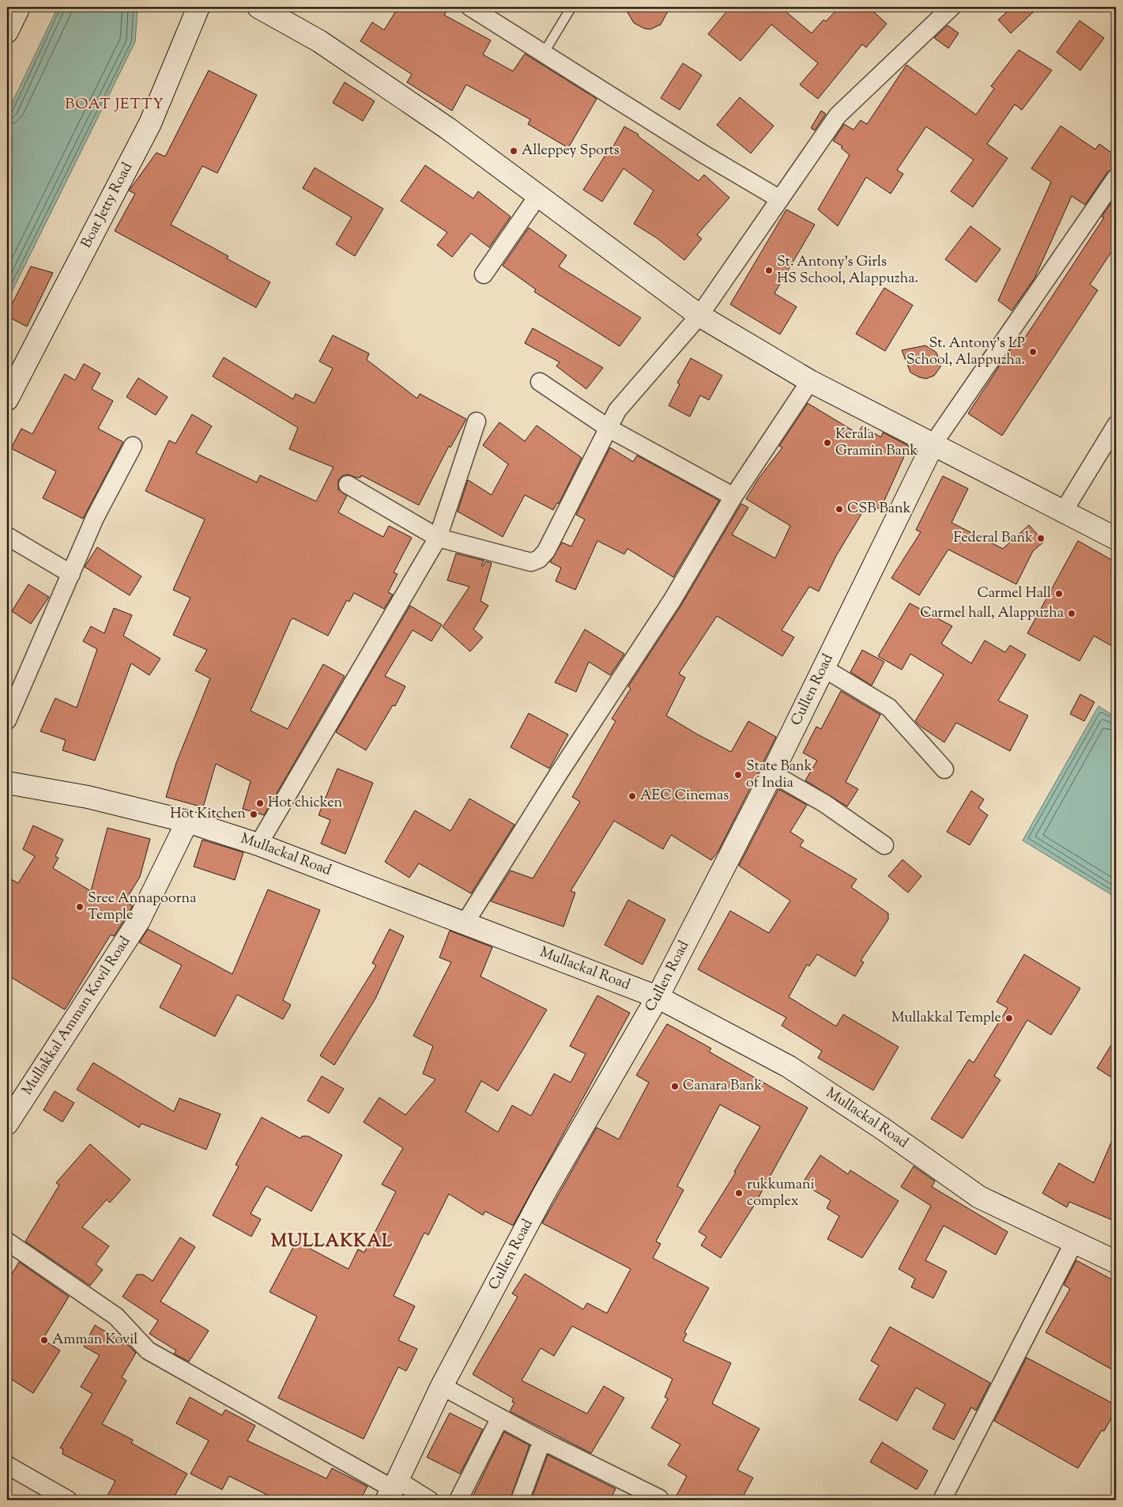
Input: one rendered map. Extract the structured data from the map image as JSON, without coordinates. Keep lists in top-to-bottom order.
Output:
{
  "streets": {
    "main road": [
      "Boat Jetty Road",
      "Cullen Road",
      "Mullackal Road",
      "Mullakkal Amman Kovil Road"
    ]
  },
  "crossings": [
    ["Cullen Road", "Mullackal Road"],
    ["Mullackal Road", "Mullakkal Amman Kovil Road"]
  ],
  "districts": ["BOAT JETTY", "MULLAKKAL"],
  "places": [
    "Alleppey Sports",
    "St. Antony's Girls HS School, Alappuzha.",
    "St. Antony's LP School, Alappuzha.",
    "Kerala Gramin Bank",
    "CSB Bank",
    "Federal Bank",
    "Carmel Hall",
    "Carmel hall, Alappuzha",
    "State Bank of India",
    "AEC Cinemas",
    "Hot chicken",
    "Hot Kitchen",
    "Sree Annapoorna Temple",
    "Mullakkal Temple",
    "Canara Bank",
    "rukkumani complex",
    "Amman Kovil"
  ]
}
